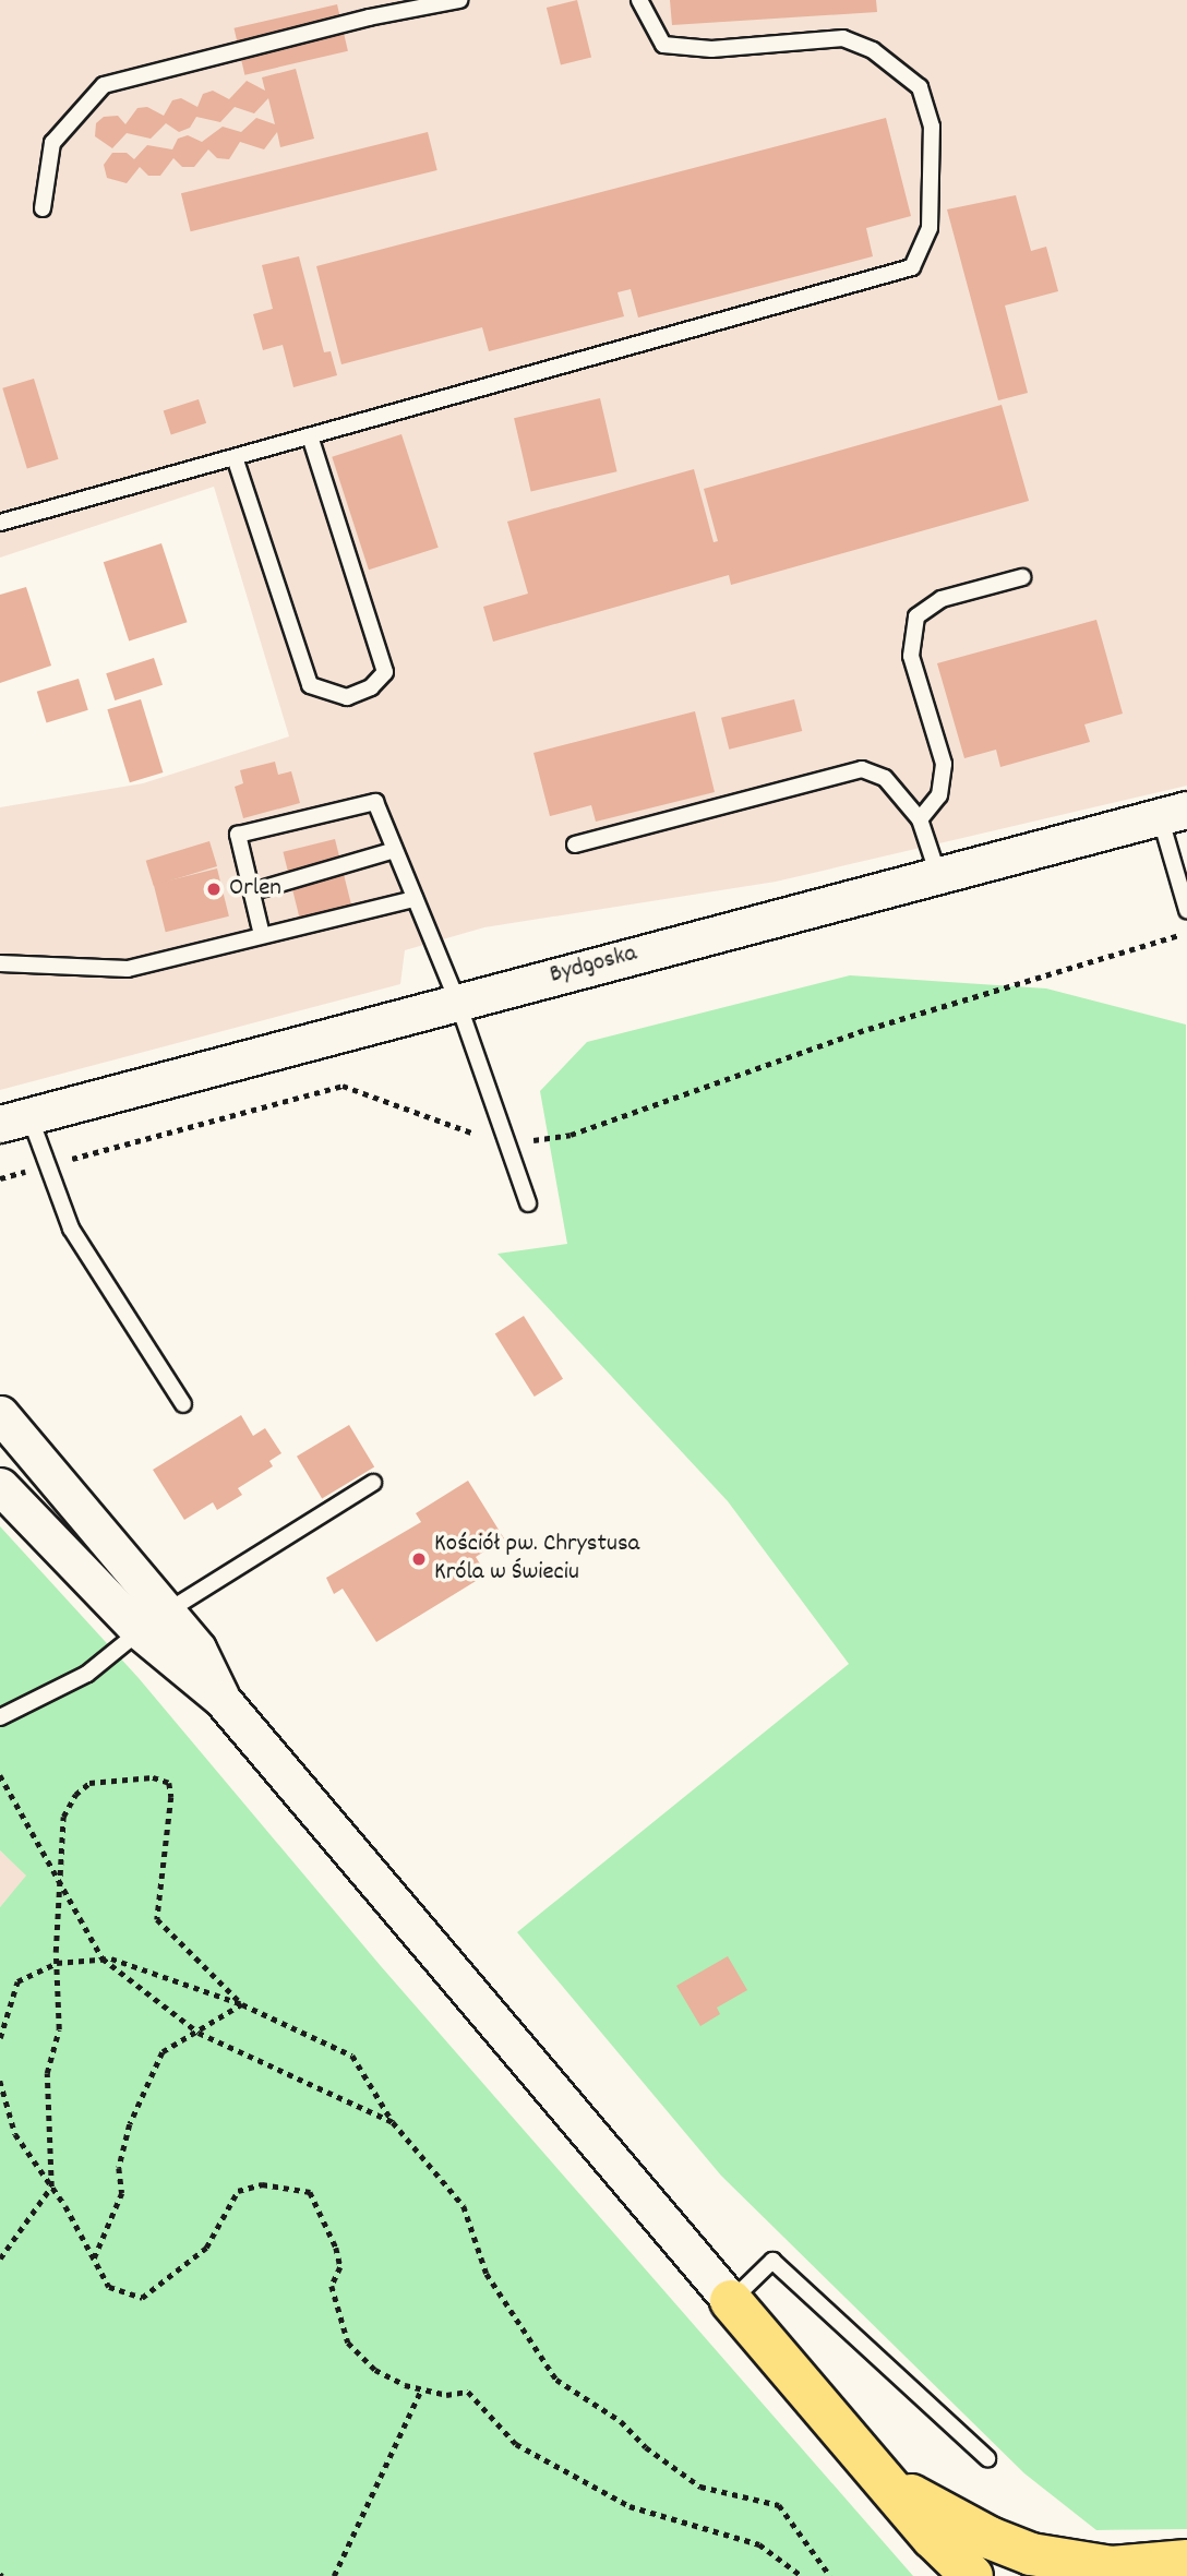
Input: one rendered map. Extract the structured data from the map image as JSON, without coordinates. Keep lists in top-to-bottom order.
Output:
{
  "streets": {
    "street": ["Bydgoska"]
  },
  "places": ["Orlen", "Kościół pw. Chrystusa Króla w Świeciu"]
}
